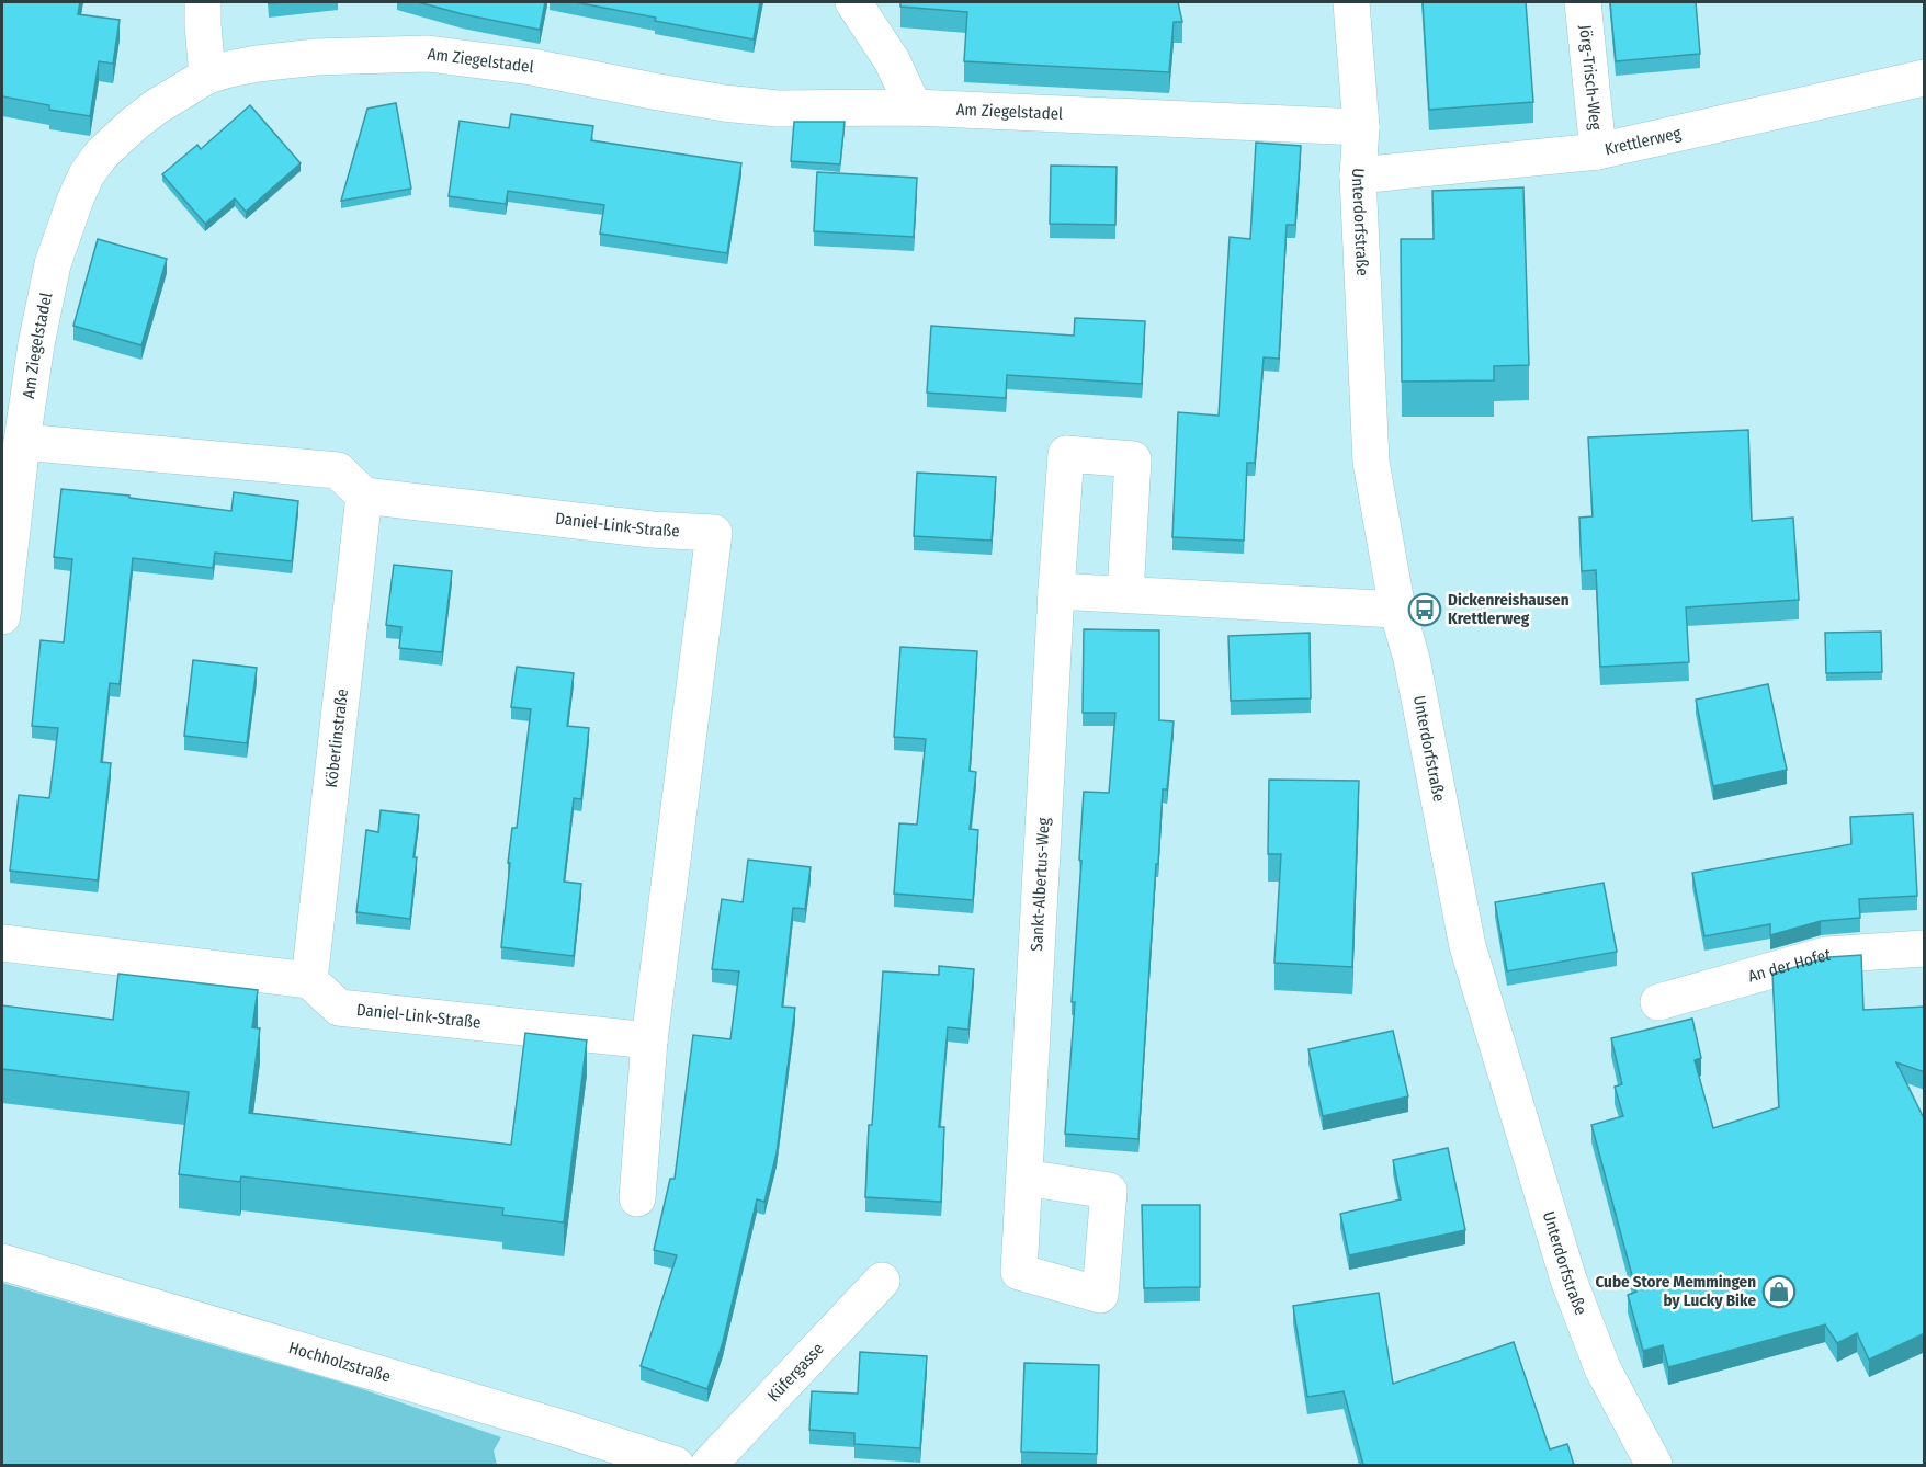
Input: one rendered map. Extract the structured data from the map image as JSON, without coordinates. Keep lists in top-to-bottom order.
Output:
{
  "streets": {
    "street": [
      "Am Ziegelstadel",
      "Jörg-Trisch-Weg",
      "Krettlerweg",
      "Unterdorfstraße",
      "Daniel-Link-Straße",
      "Köberlinstraße",
      "Sankt-Albertus-Weg",
      "An der Hofet",
      "Hochholzstraße",
      "Küfergasse"
    ]
  },
  "crossings": [
    ["Am Ziegelstadel", "Unterdorfstraße"],
    ["Jörg-Trisch-Weg", "Krettlerweg"],
    ["Krettlerweg", "Unterdorfstraße"],
    ["Daniel-Link-Straße", "Köberlinstraße"]
  ],
  "places": {
    "bus stop": ["Dickenreishausen Krettlerweg"],
    "shop": ["Cube Store Memmingen by Lucky Bike"]
  }
}
